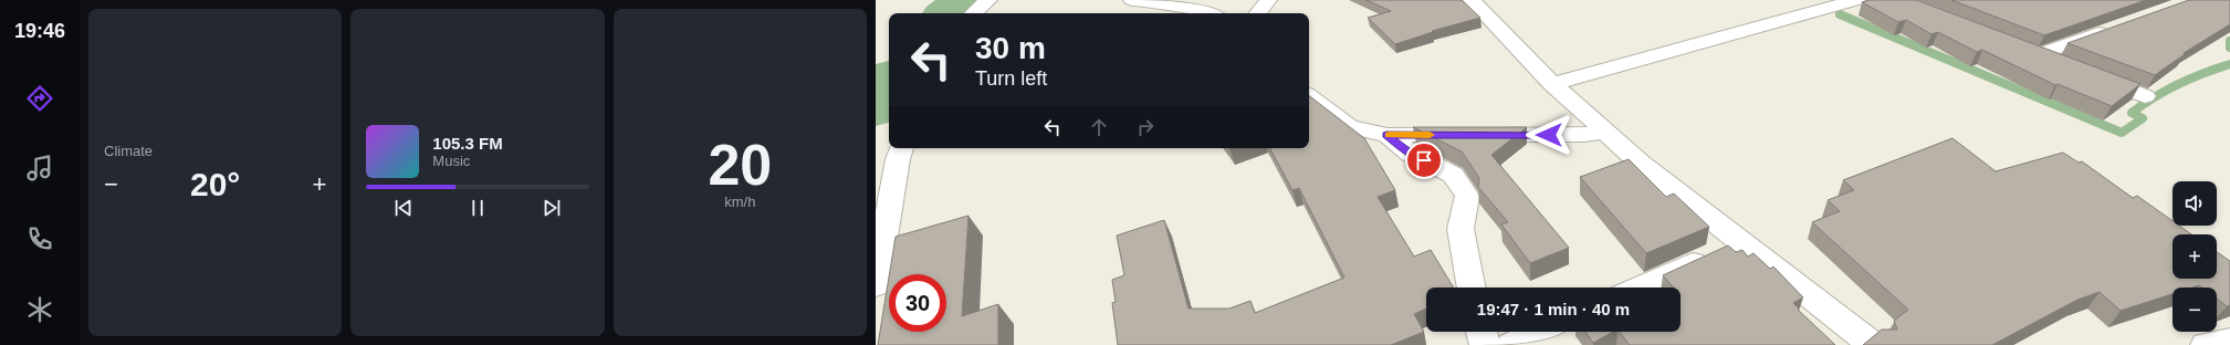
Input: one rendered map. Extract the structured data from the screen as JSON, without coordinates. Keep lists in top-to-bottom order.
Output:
{
  "page": {
    "tabs": "19:46",
    "tile": [
      "Climate",
      ["20", "km/h"]
    ],
    "turn": ["30 m", "Turn left"],
    "song": ["105.3 FM", "Music"],
    "heat": ["−", "20°", "+"],
    "map_buttons": ["+", "−"],
    "limit": "30",
    "trip": "19:47 · 1 min · 40 m"
  }
}
